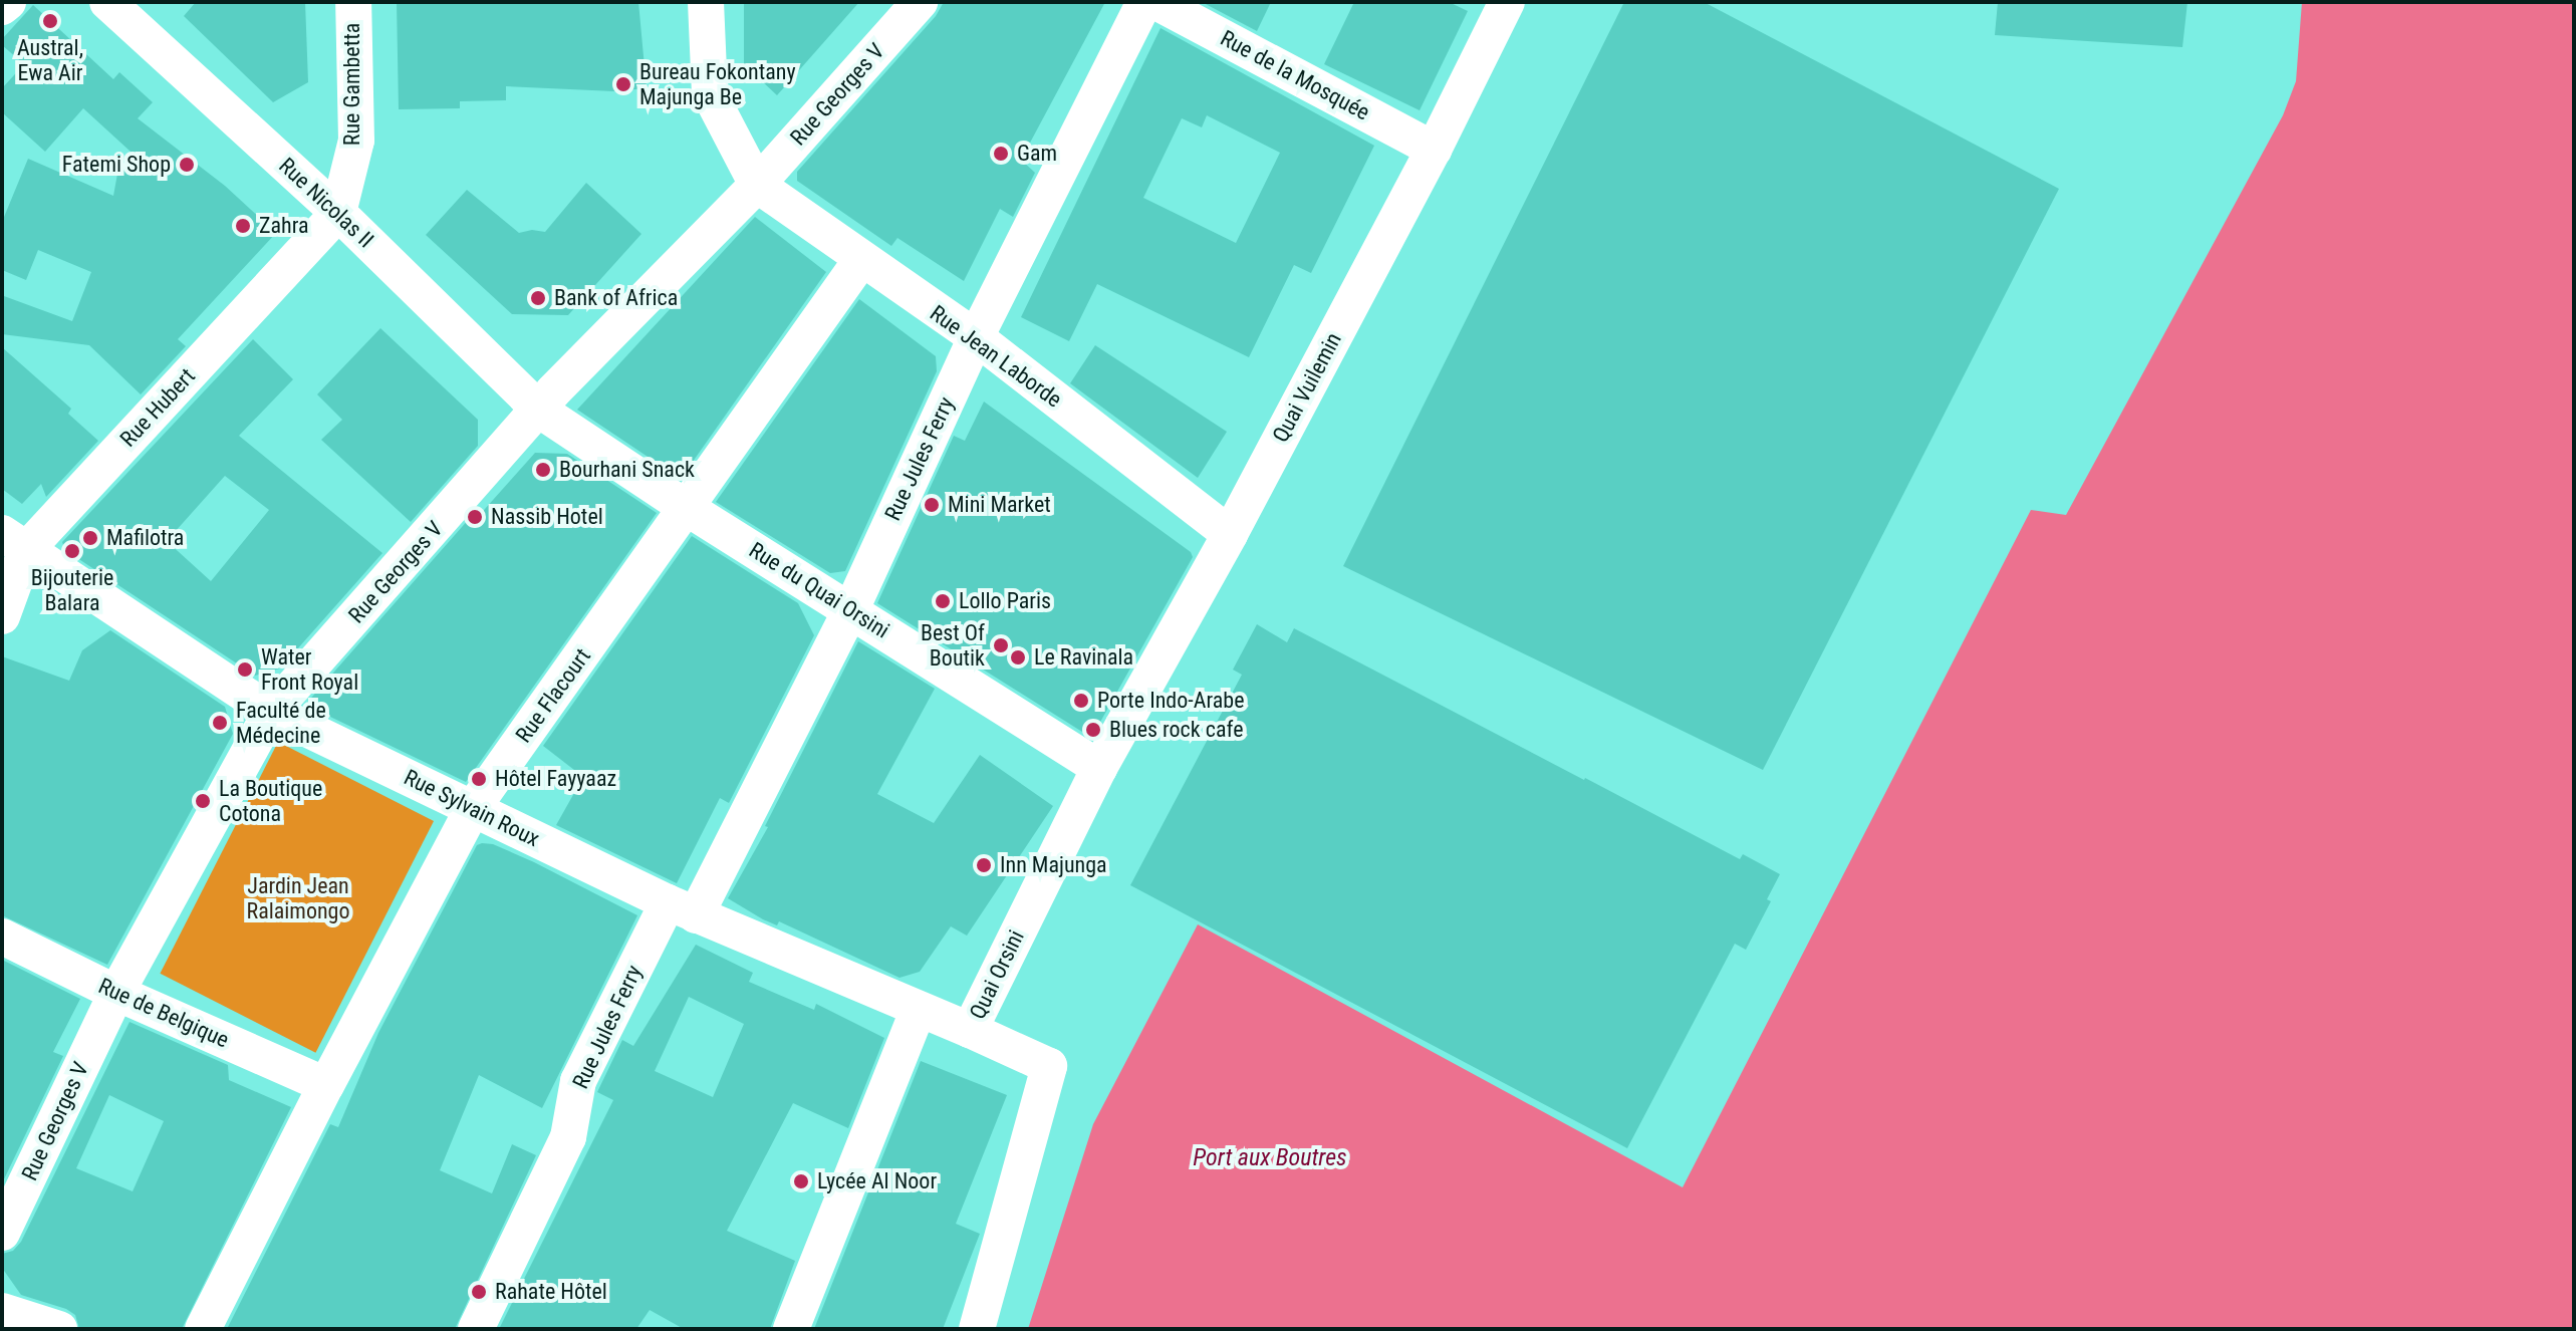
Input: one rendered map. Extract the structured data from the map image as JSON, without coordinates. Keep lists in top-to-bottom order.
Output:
{
  "streets": {
    "street": [
      "Rue de la Mosquée",
      "Rue Gambetta",
      "Rue Georges V",
      "Rue Nicolas II",
      "Rue Jean Laborde",
      "Quai Vuilemin",
      "Rue Hubert",
      "Rue Jules Ferry",
      "Rue du Quai Orsini",
      "Rue Flacourt",
      "Rue Sylvain Roux",
      "Quai Orsini",
      "Rue de Belgique"
    ]
  },
  "crossings": [
    ["Rue de la Mosquée", "Quai Vuilemin"],
    ["Rue Gambetta", "Rue Nicolas II"],
    ["Rue Gambetta", "Rue Hubert"],
    ["Rue Georges V", "Rue Nicolas II"],
    ["Rue Georges V", "Rue Jean Laborde"],
    ["Rue Georges V", "Rue du Quai Orsini"],
    ["Rue Georges V", "Rue Sylvain Roux"],
    ["Rue Georges V", "Rue de Belgique"],
    ["Rue Nicolas II", "Rue Hubert"],
    ["Rue Nicolas II", "Rue du Quai Orsini"],
    ["Rue Jean Laborde", "Quai Vuilemin"],
    ["Rue Jean Laborde", "Rue Jules Ferry"],
    ["Rue Jean Laborde", "Rue Flacourt"],
    ["Quai Vuilemin", "Rue du Quai Orsini"],
    ["Quai Vuilemin", "Quai Orsini"],
    ["Rue Hubert", "Rue Sylvain Roux"],
    ["Rue Jules Ferry", "Rue du Quai Orsini"],
    ["Rue Jules Ferry", "Rue Sylvain Roux"],
    ["Rue du Quai Orsini", "Rue Flacourt"],
    ["Rue du Quai Orsini", "Quai Orsini"],
    ["Rue Flacourt", "Rue Sylvain Roux"],
    ["Rue Flacourt", "Rue de Belgique"],
    ["Rue Sylvain Roux", "Quai Orsini"]
  ],
  "water": ["Port aux Boutres"],
  "parks": ["Jardin Jean Ralaimongo"],
  "places": [
    "Austral, Ewa Air",
    "Bureau Fokontany Majunga Be",
    "Gam",
    "Fatemi Shop",
    "Zahra",
    "Bank of Africa",
    "Bourhani Snack",
    "Mini Market",
    "Nassib Hotel",
    "Mafilotra",
    "Bijouterie Balara",
    "Lollo Paris",
    "Best Of Boutik",
    "Le Ravinala",
    "Water Front Royal",
    "Porte Indo-Arabe",
    "Faculté de Médecine",
    "Blues rock cafe",
    "Hôtel Fayyaaz",
    "La Boutique Cotona",
    "Inn Majunga",
    "Lycée Al Noor",
    "Rahate Hôtel"
  ]
}
